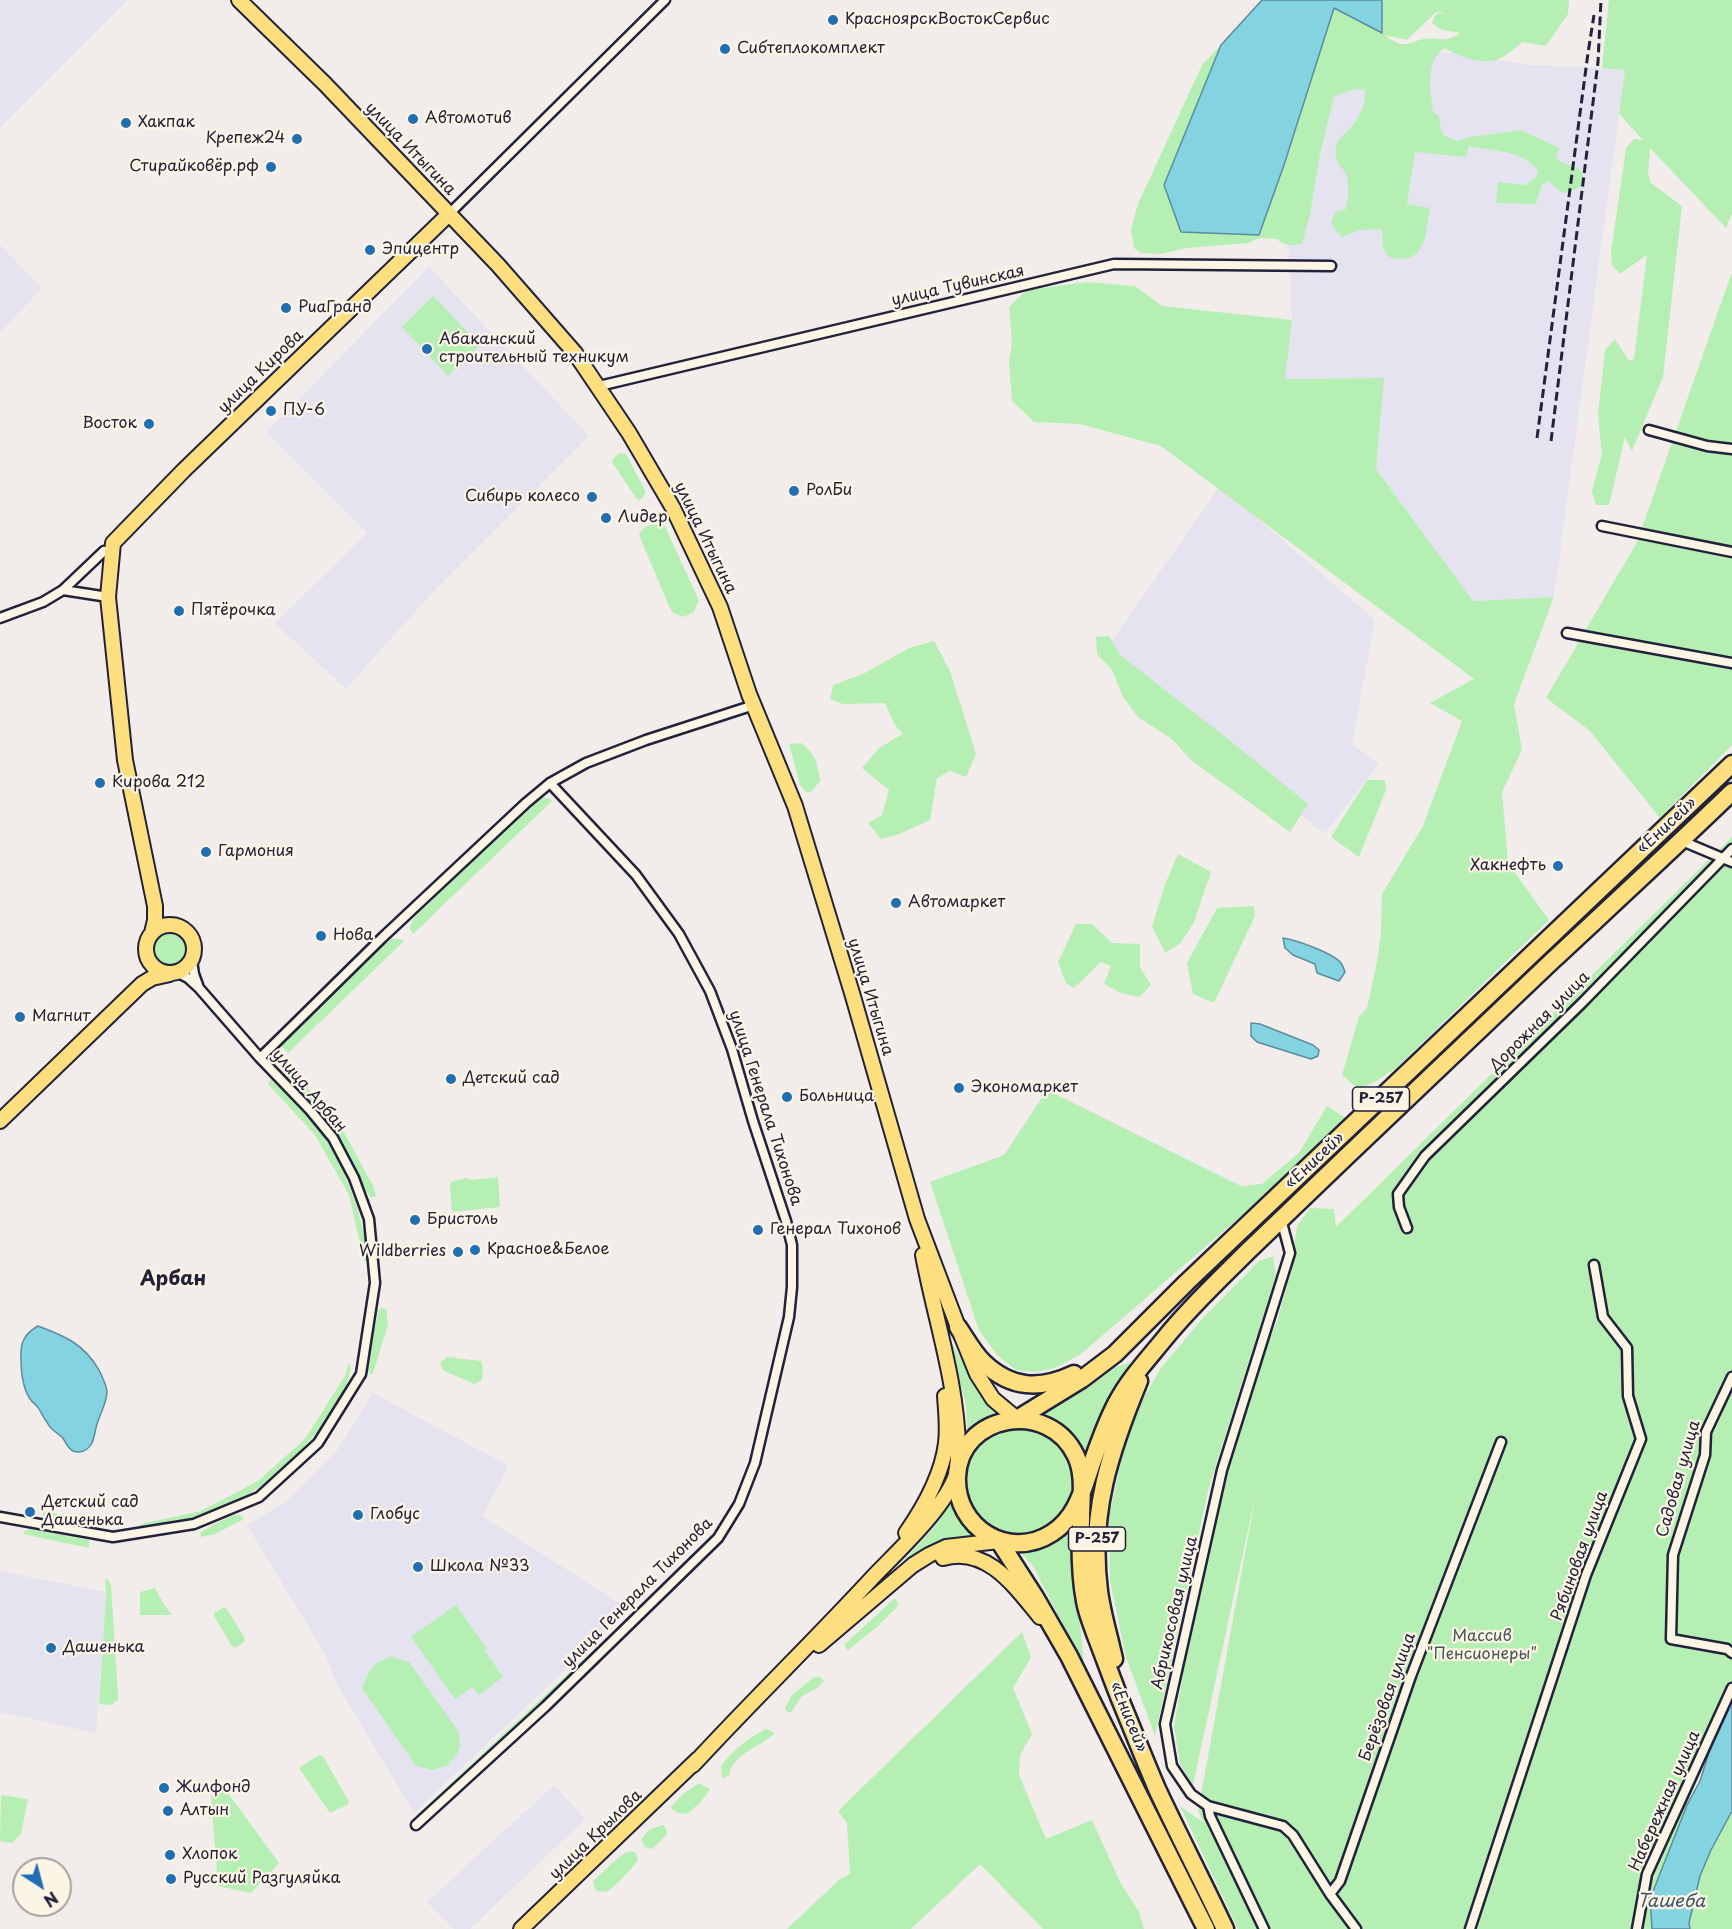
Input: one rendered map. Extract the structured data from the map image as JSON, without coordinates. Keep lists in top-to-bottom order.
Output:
{
  "streets": {
    "highway": ["«Енисей»", "Р-257"],
    "main road": ["улица Итыгина", "улица Кирова", "улица Крылова"],
    "street": [
      "улица Тувинская",
      "Дорожная улица",
      "улица Арбан",
      "улица Генерала Тихонова",
      "Садовая улица",
      "Рябиновая улица",
      "Абрикосовая улица",
      "Берёзовая улица",
      "Набережная улица"
    ]
  },
  "crossings": [
    ["улица Итыгина", "улица Тувинская"],
    ["улица Итыгина", "улица Кирова"],
    ["улица Итыгина", "«Енисей»"],
    ["улица Итыгина", "Р-257"],
    ["«Енисей»", "Р-257"],
    ["«Енисей»", "Абрикосовая улица"],
    ["Абрикосовая улица", "Берёзовая улица"]
  ],
  "districts": ["Арбан"],
  "water": ["Ташеба"],
  "parks": ["Массив \"Пенсионеры\""],
  "places": [
    "КрасноярскВостокСервис",
    "Сибтеплокомплект",
    "Автомотив",
    "Хакпак",
    "Крепеж24",
    "Стирайковёр.рф",
    "Эпицентр",
    "РиаГранд",
    "Абаканский строительный техникум",
    "ПУ-6",
    "Восток",
    "РолБи",
    "Сибирь колесо",
    "Лидер",
    "Пятёрочка",
    "Кирова 212",
    "Гармония",
    "Хакнефть",
    "Автомаркет",
    "Нова",
    "Магнит",
    "Детский сад",
    "Экономаркет",
    "Больница",
    "Бристоль",
    "Генерал Тихонов",
    "Красное&Белое",
    "Wildberries",
    "Детский сад Дашенька",
    "Глобус",
    "Школа №33",
    "Дашенька",
    "Жилфонд",
    "Алтын",
    "Хлопок",
    "Русский Разгуляйка"
  ],
  "north": "bottom right"
}
